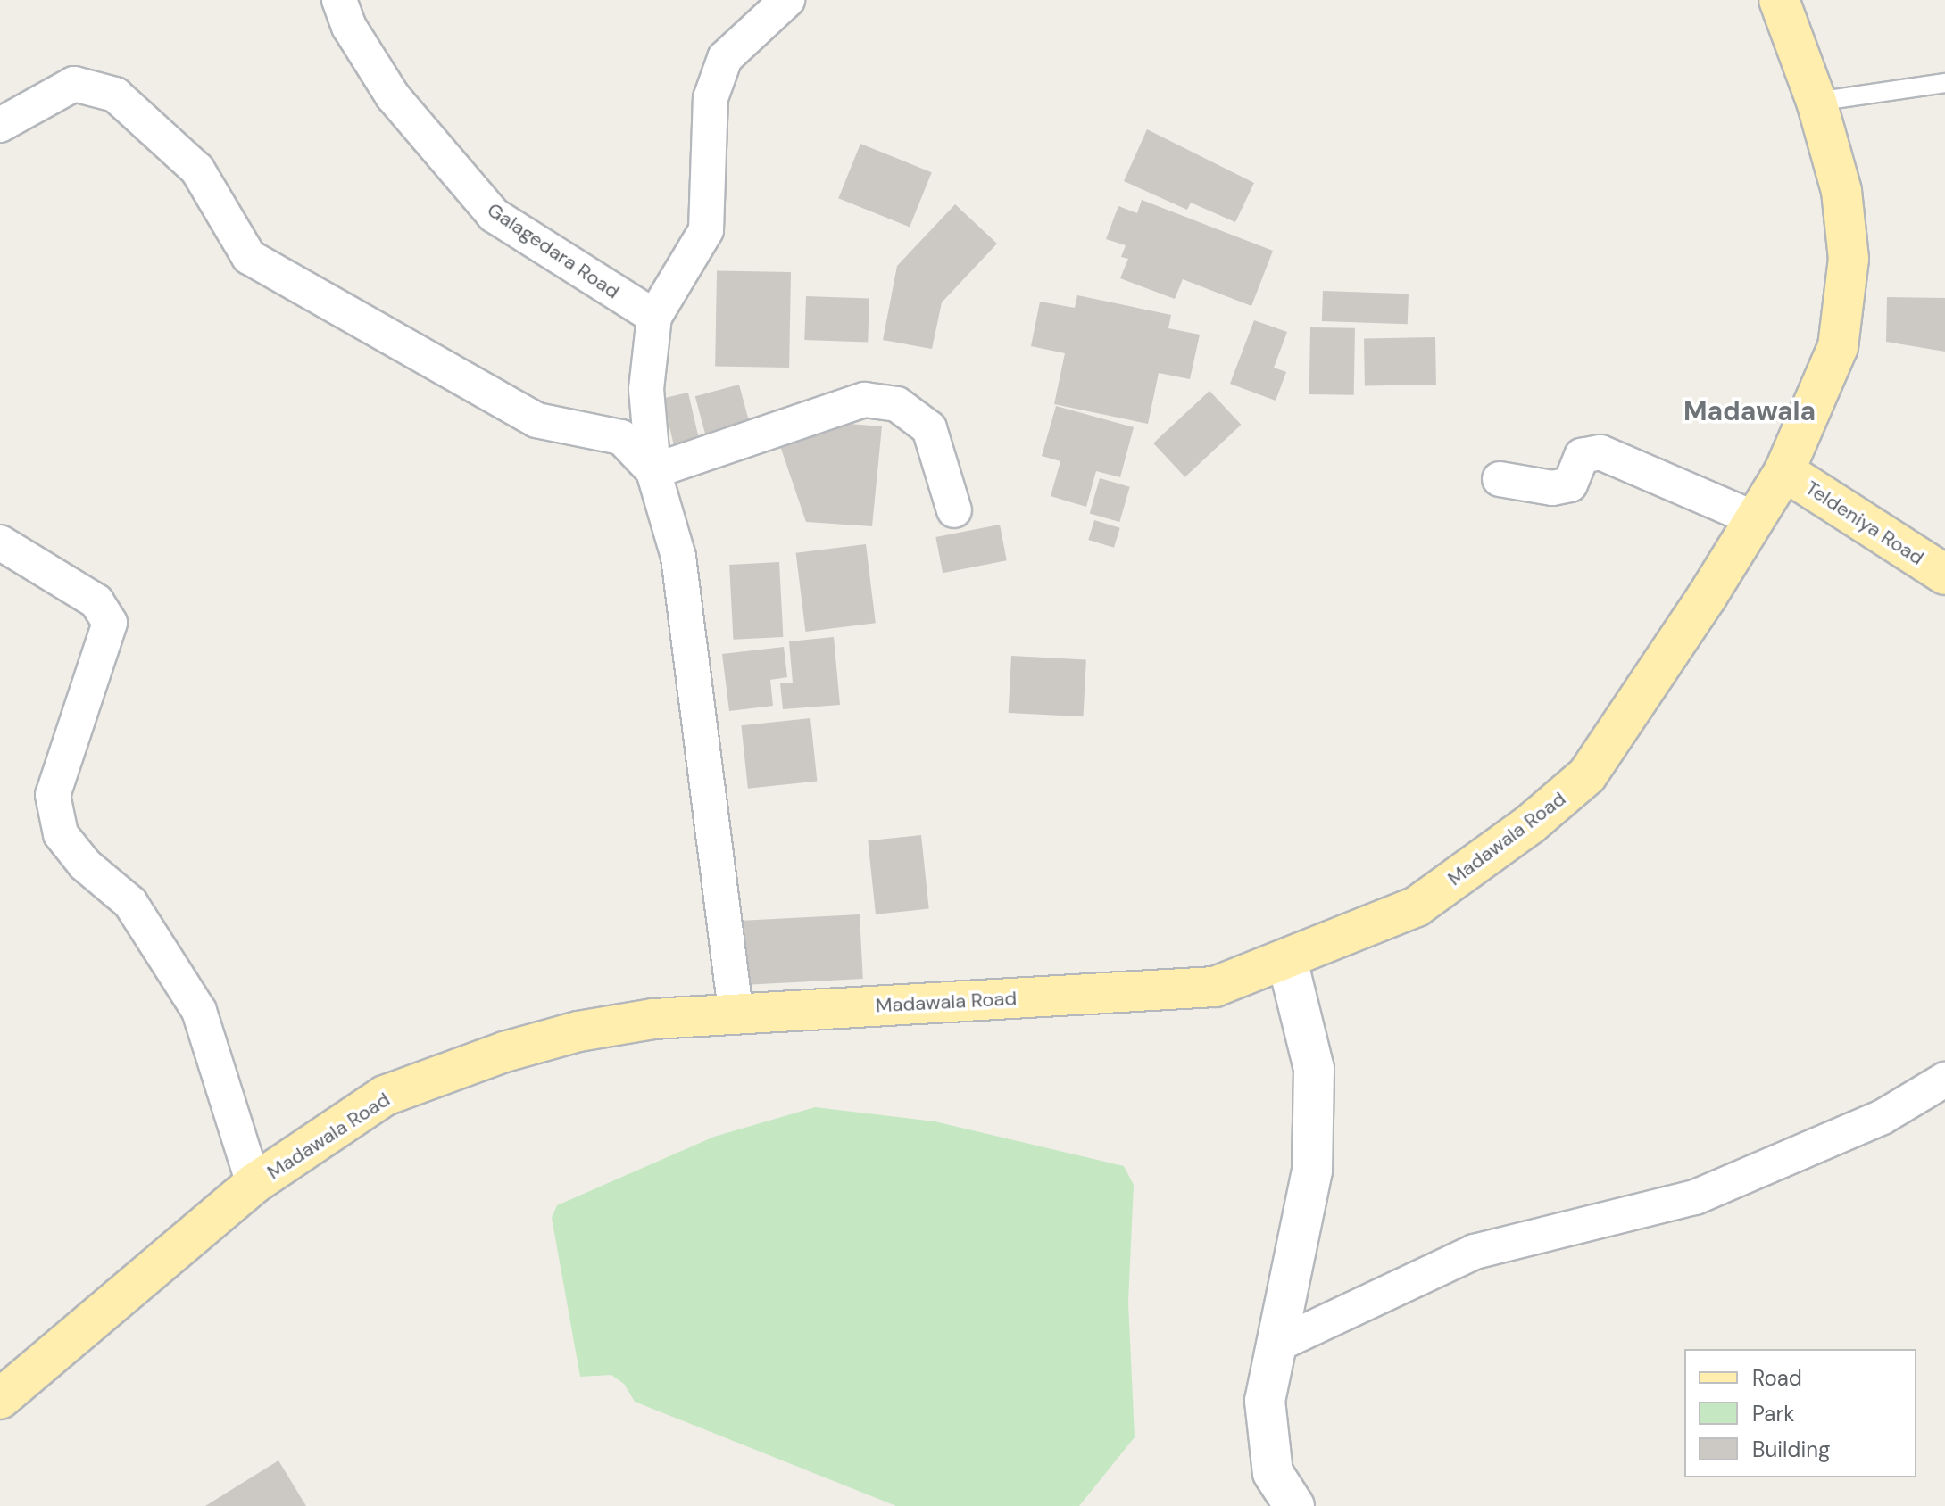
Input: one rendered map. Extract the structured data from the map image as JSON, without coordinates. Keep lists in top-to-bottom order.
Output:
{
  "streets": {
    "main road": ["Teldeniya Road", "Madawala Road"],
    "street": ["Galagedara Road"]
  },
  "crossings": [
    ["Teldeniya Road", "Madawala Road"]
  ],
  "districts": ["Madawala"],
  "legend": ["Road", "Park", "Building"]
}
